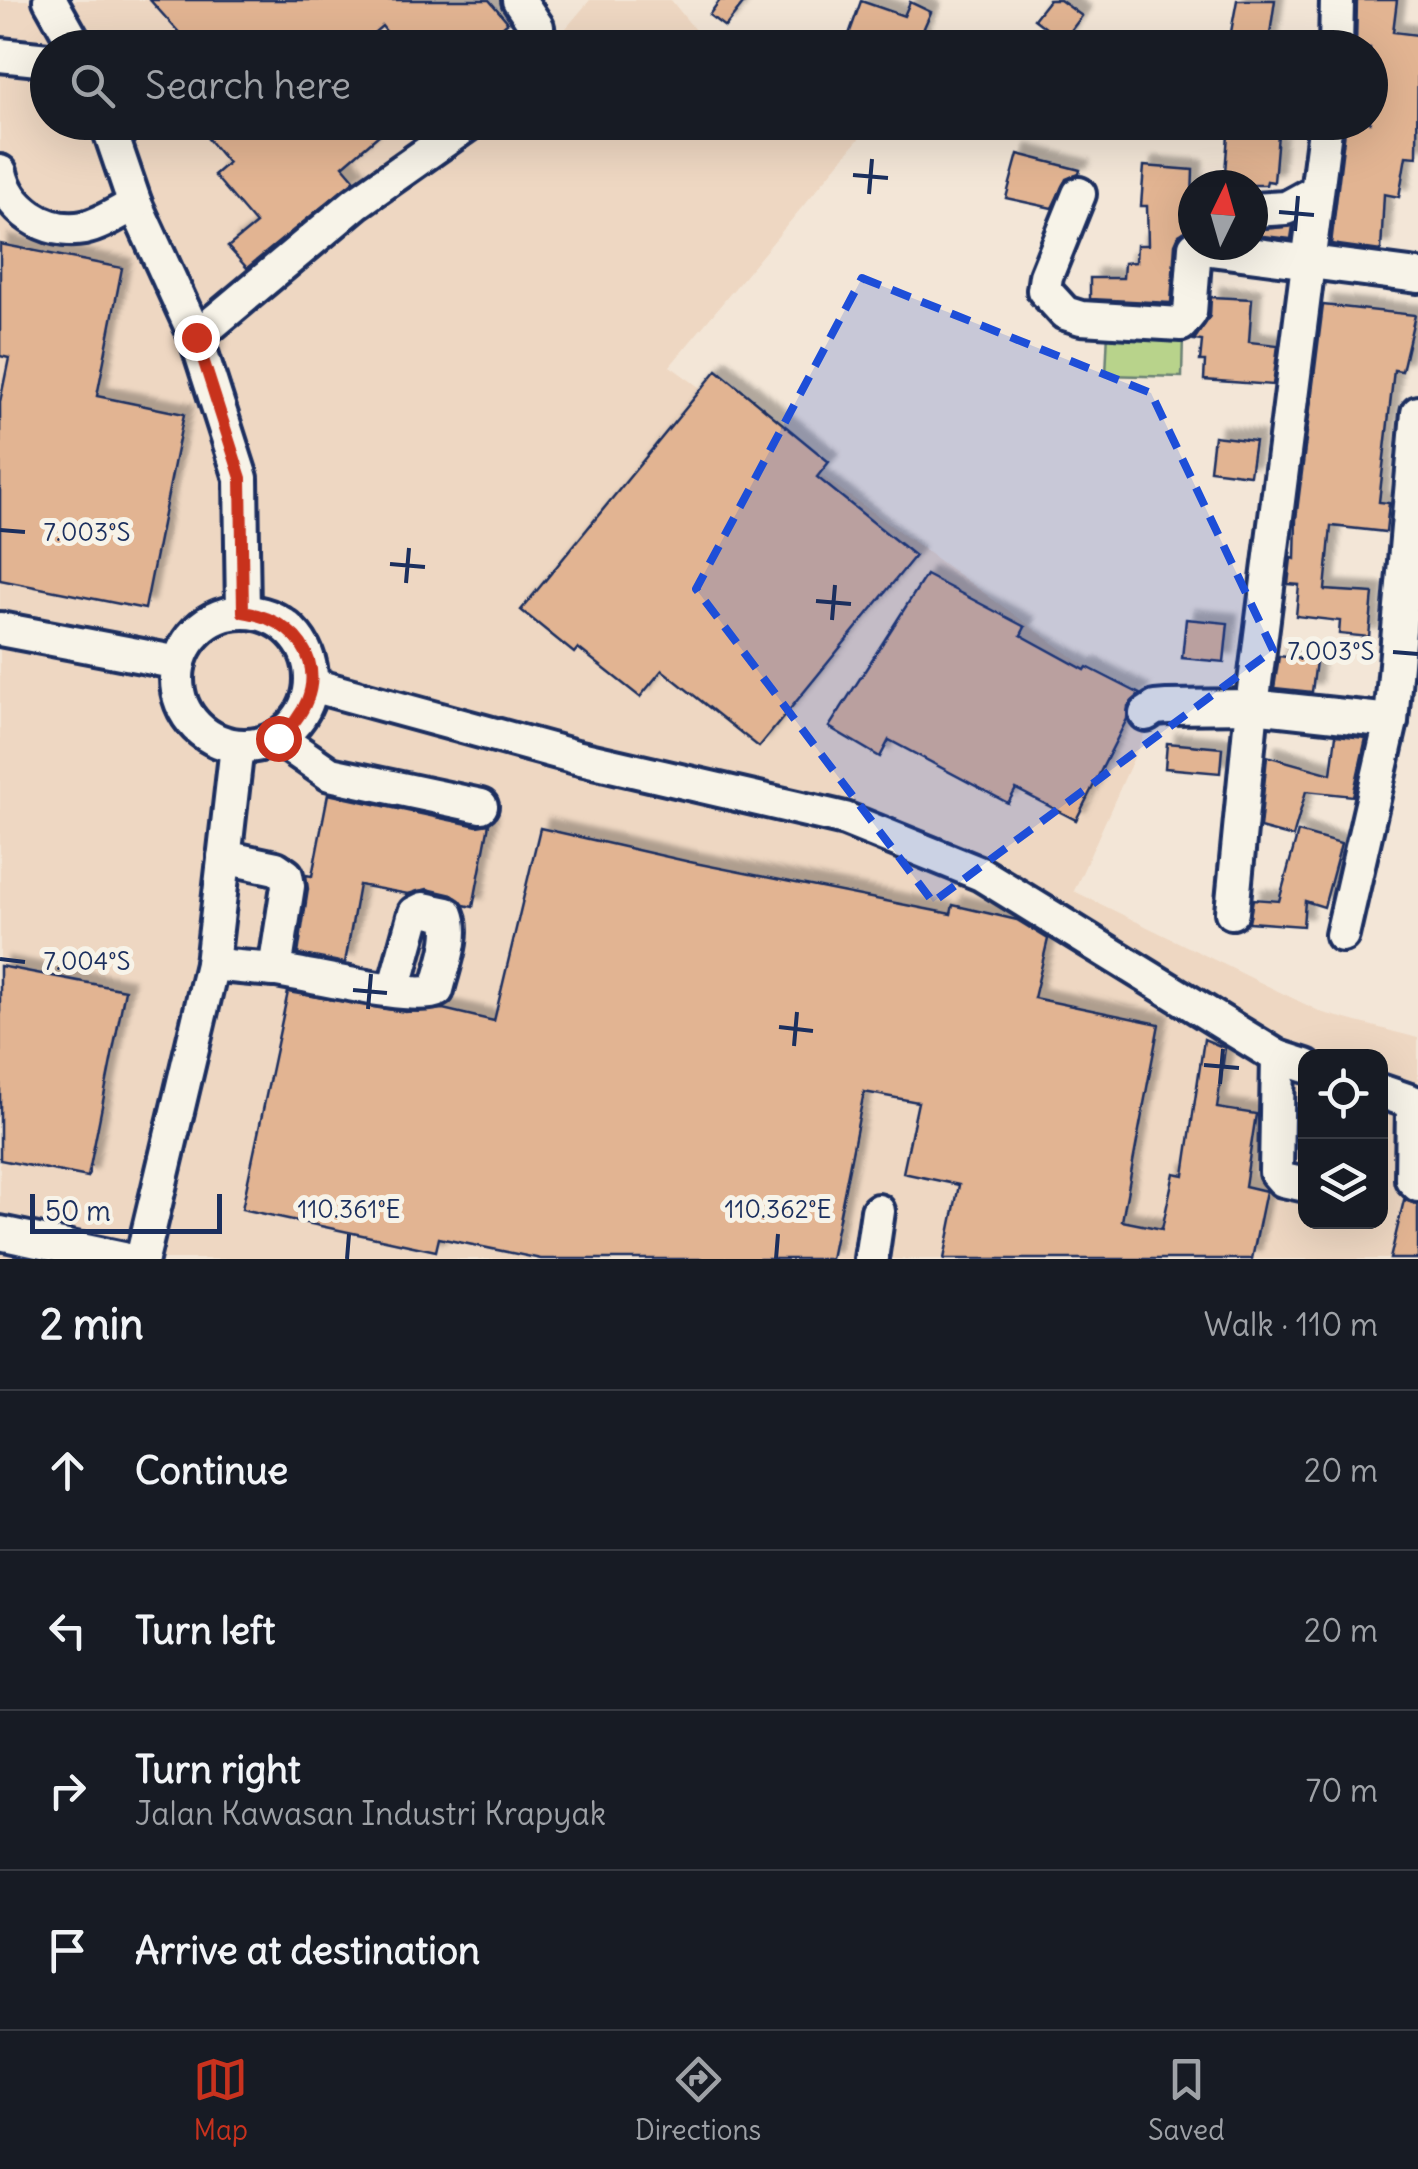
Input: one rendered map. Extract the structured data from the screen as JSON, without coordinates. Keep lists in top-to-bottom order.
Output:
{
  "scale_bar": "50 m",
  "north": "top",
  "page": {
    "search": "Search here",
    "scale": "50 m",
    "heading": ["2 min", "Walk · 110 m"],
    "list": [
      ["Continue", "20 m"],
      ["Turn left", "20 m"],
      ["Turn right", "Jalan Kawasan Industri Krapyak", "70 m"],
      "Arrive at destination"
    ],
    "nav": ["Map", "Directions", "Saved"]
  },
  "coordinates": [
    "7.003°S",
    "7.004°S",
    "110.361°E",
    "110.362°E"
  ]
}
